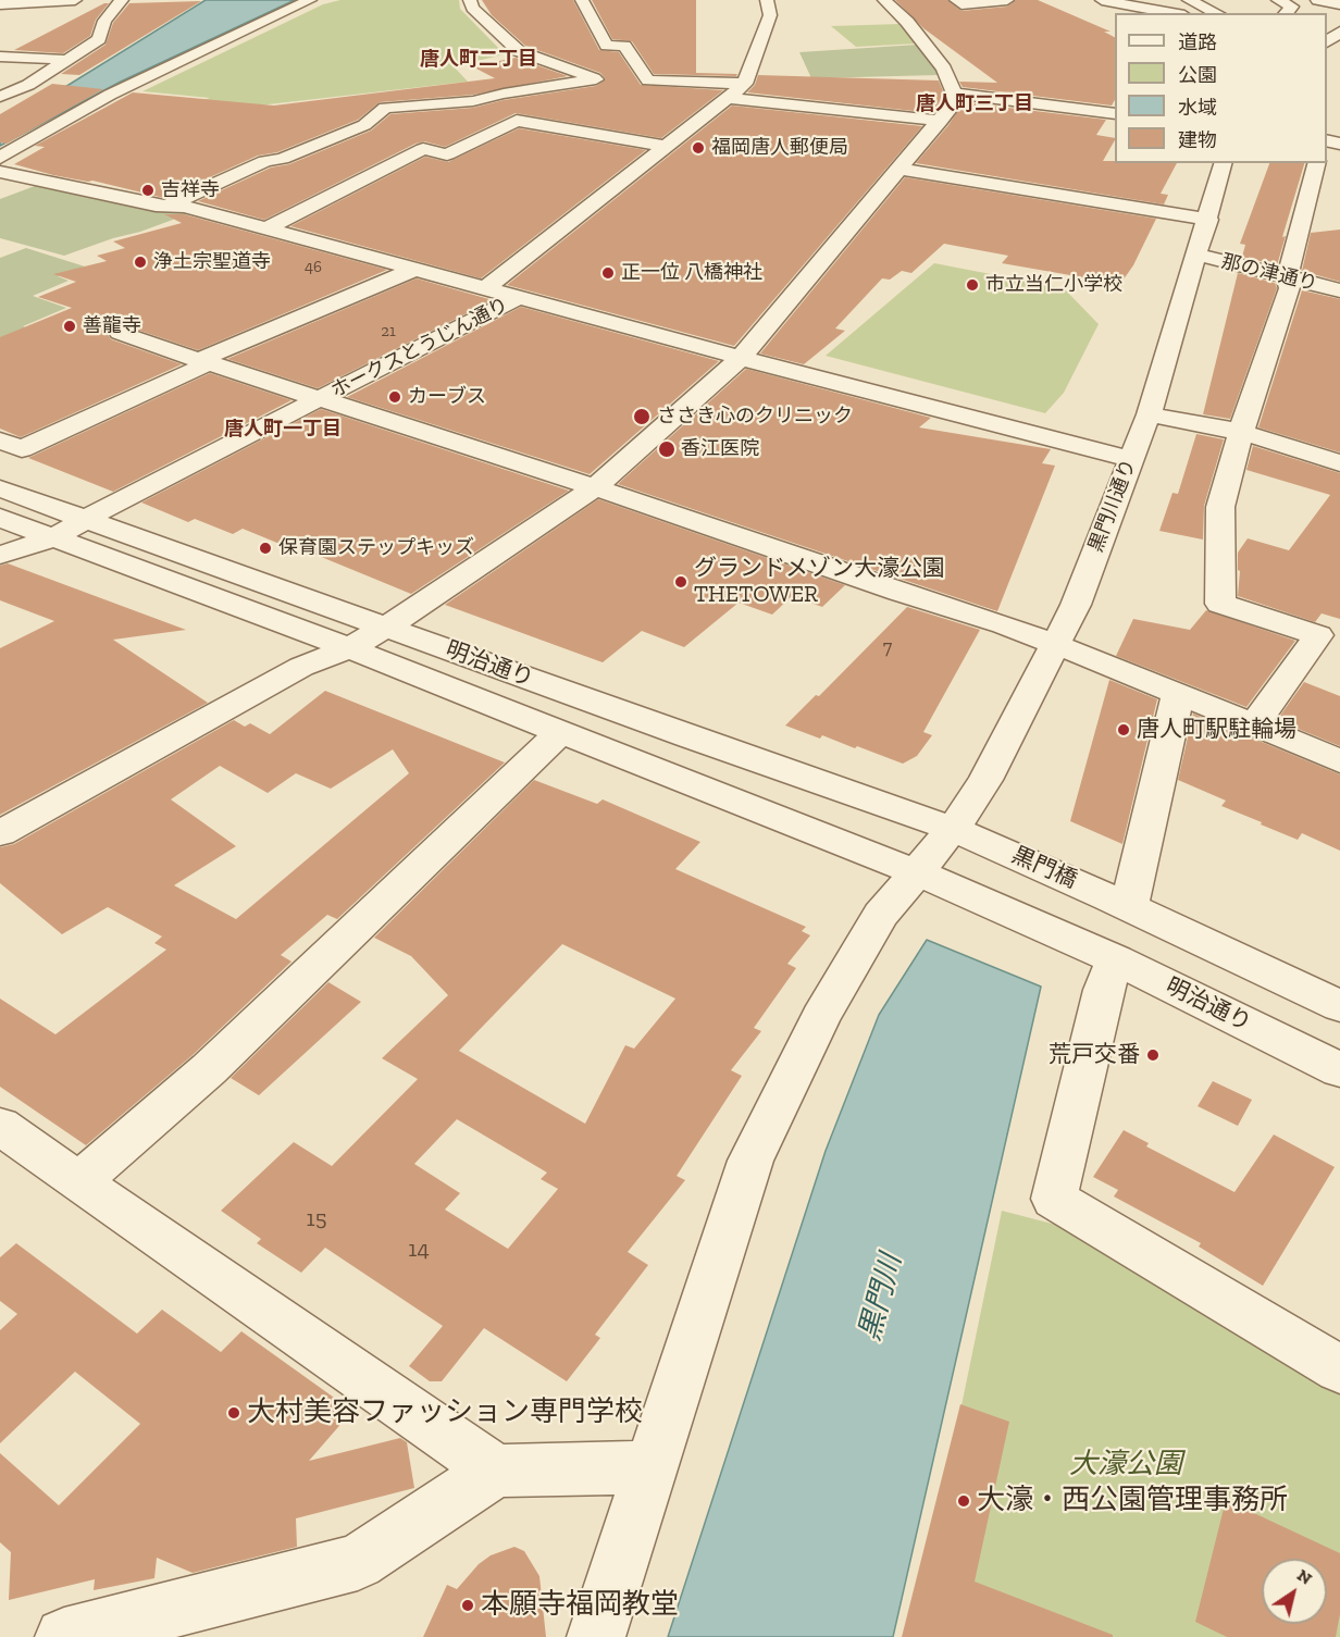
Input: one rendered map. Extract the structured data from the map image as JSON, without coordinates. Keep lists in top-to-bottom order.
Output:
{
  "streets": {
    "street": [
      "那の津通り",
      "ホークスとうじん通り",
      "黒門川通り",
      "明治通り",
      "黒門橋"
    ]
  },
  "crossings": [
    ["那の津通り", "黒門川通り"],
    ["ホークスとうじん通り", "明治通り"],
    ["黒門川通り", "明治通り"],
    ["黒門川通り", "黒門橋"],
    ["明治通り", "黒門橋"]
  ],
  "districts": ["唐人町二丁目", "唐人町三丁目", "唐人町一丁目"],
  "water": ["黒門川"],
  "parks": ["大濠公園"],
  "places": [
    "福岡唐人郵便局",
    "吉祥寺",
    "浄土宗聖道寺",
    "正一位 八橋神社",
    "市立当仁小学校",
    "善龍寺",
    "カーブス",
    "ささき心のクリニック",
    "香江医院",
    "保育園ステップキッズ",
    "グランドメゾン大濠公園 THETOWER",
    "唐人町駅駐輪場",
    "荒戸交番",
    "大村美容ファッション専門学校",
    "大濠・西公園管理事務所",
    "本願寺福岡教堂"
  ],
  "house_numbers": [
    "46",
    "21",
    "7",
    "15",
    "14"
  ],
  "legend": [
    "道路",
    "公園",
    "水域",
    "建物"
  ],
  "north": "top right"
}
